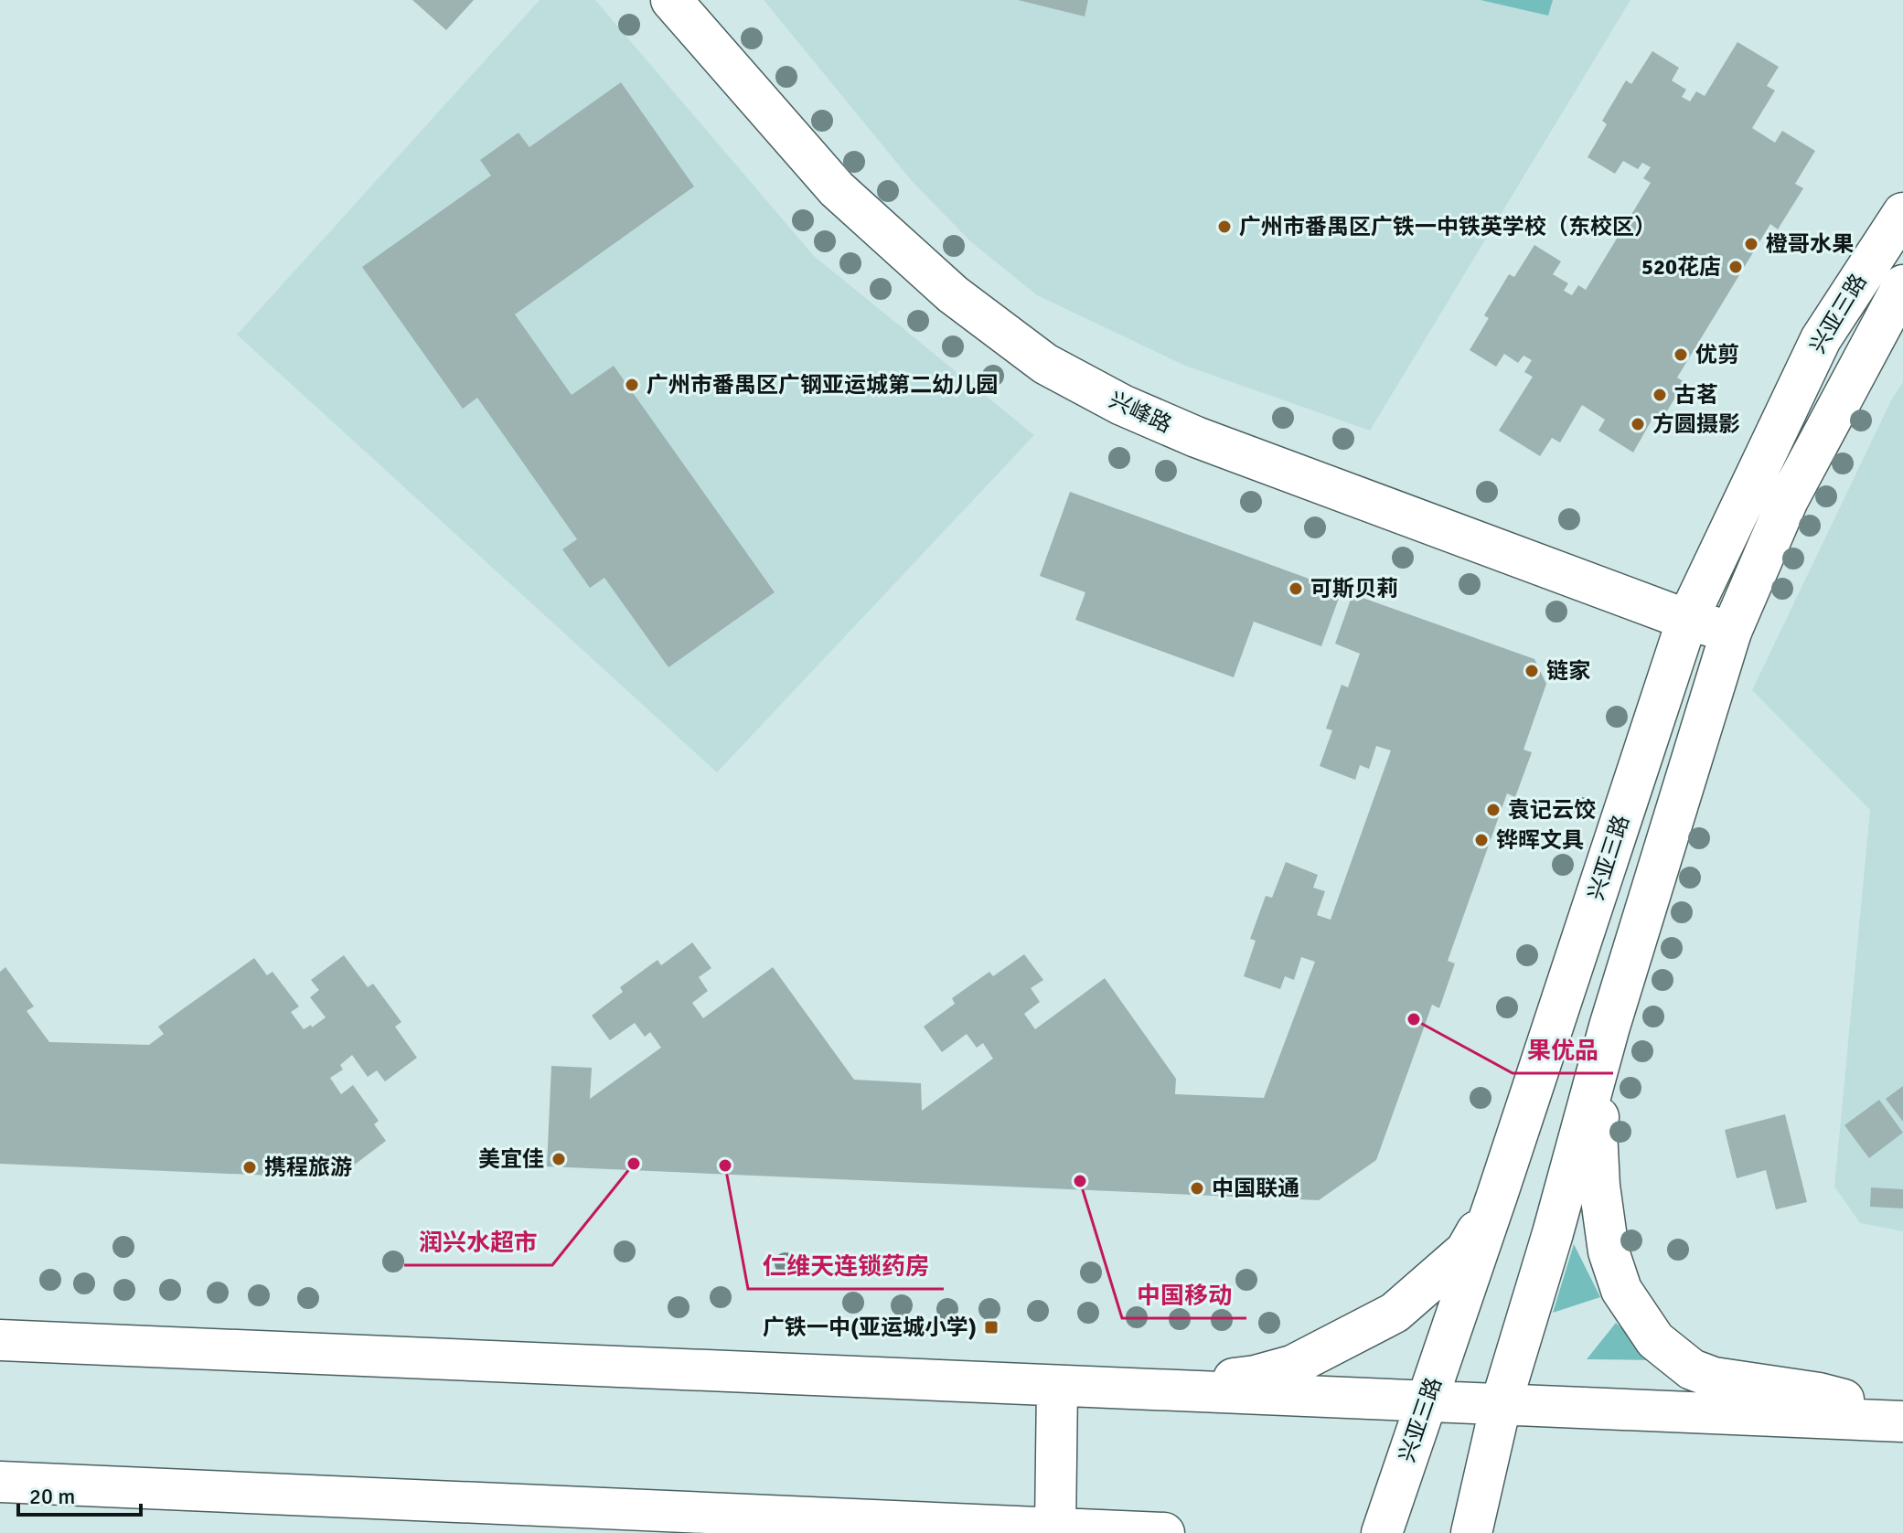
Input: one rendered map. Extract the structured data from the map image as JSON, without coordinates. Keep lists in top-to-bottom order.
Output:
{
  "streets": {
    "street": ["兴亚三路", "兴峰路"]
  },
  "crossings": [
    ["兴亚三路", "兴峰路"]
  ],
  "places": {
    "other": [
      "广州市番禺区广铁一中铁英学校（东校区）",
      "橙哥水果",
      "520花店",
      "优剪",
      "广州市番禺区广钢亚运城第二幼儿园",
      "古茗",
      "方圆摄影",
      "可斯贝莉",
      "链家",
      "袁记云饺",
      "铧晖文具",
      "果优品",
      "美宜佳",
      "润兴水超市",
      "仁维天连锁药房",
      "携程旅游",
      "中国移动",
      "中国联通"
    ],
    "transit": ["广铁一中(亚运城小学)"]
  },
  "scale_bar": "20 m"
}
